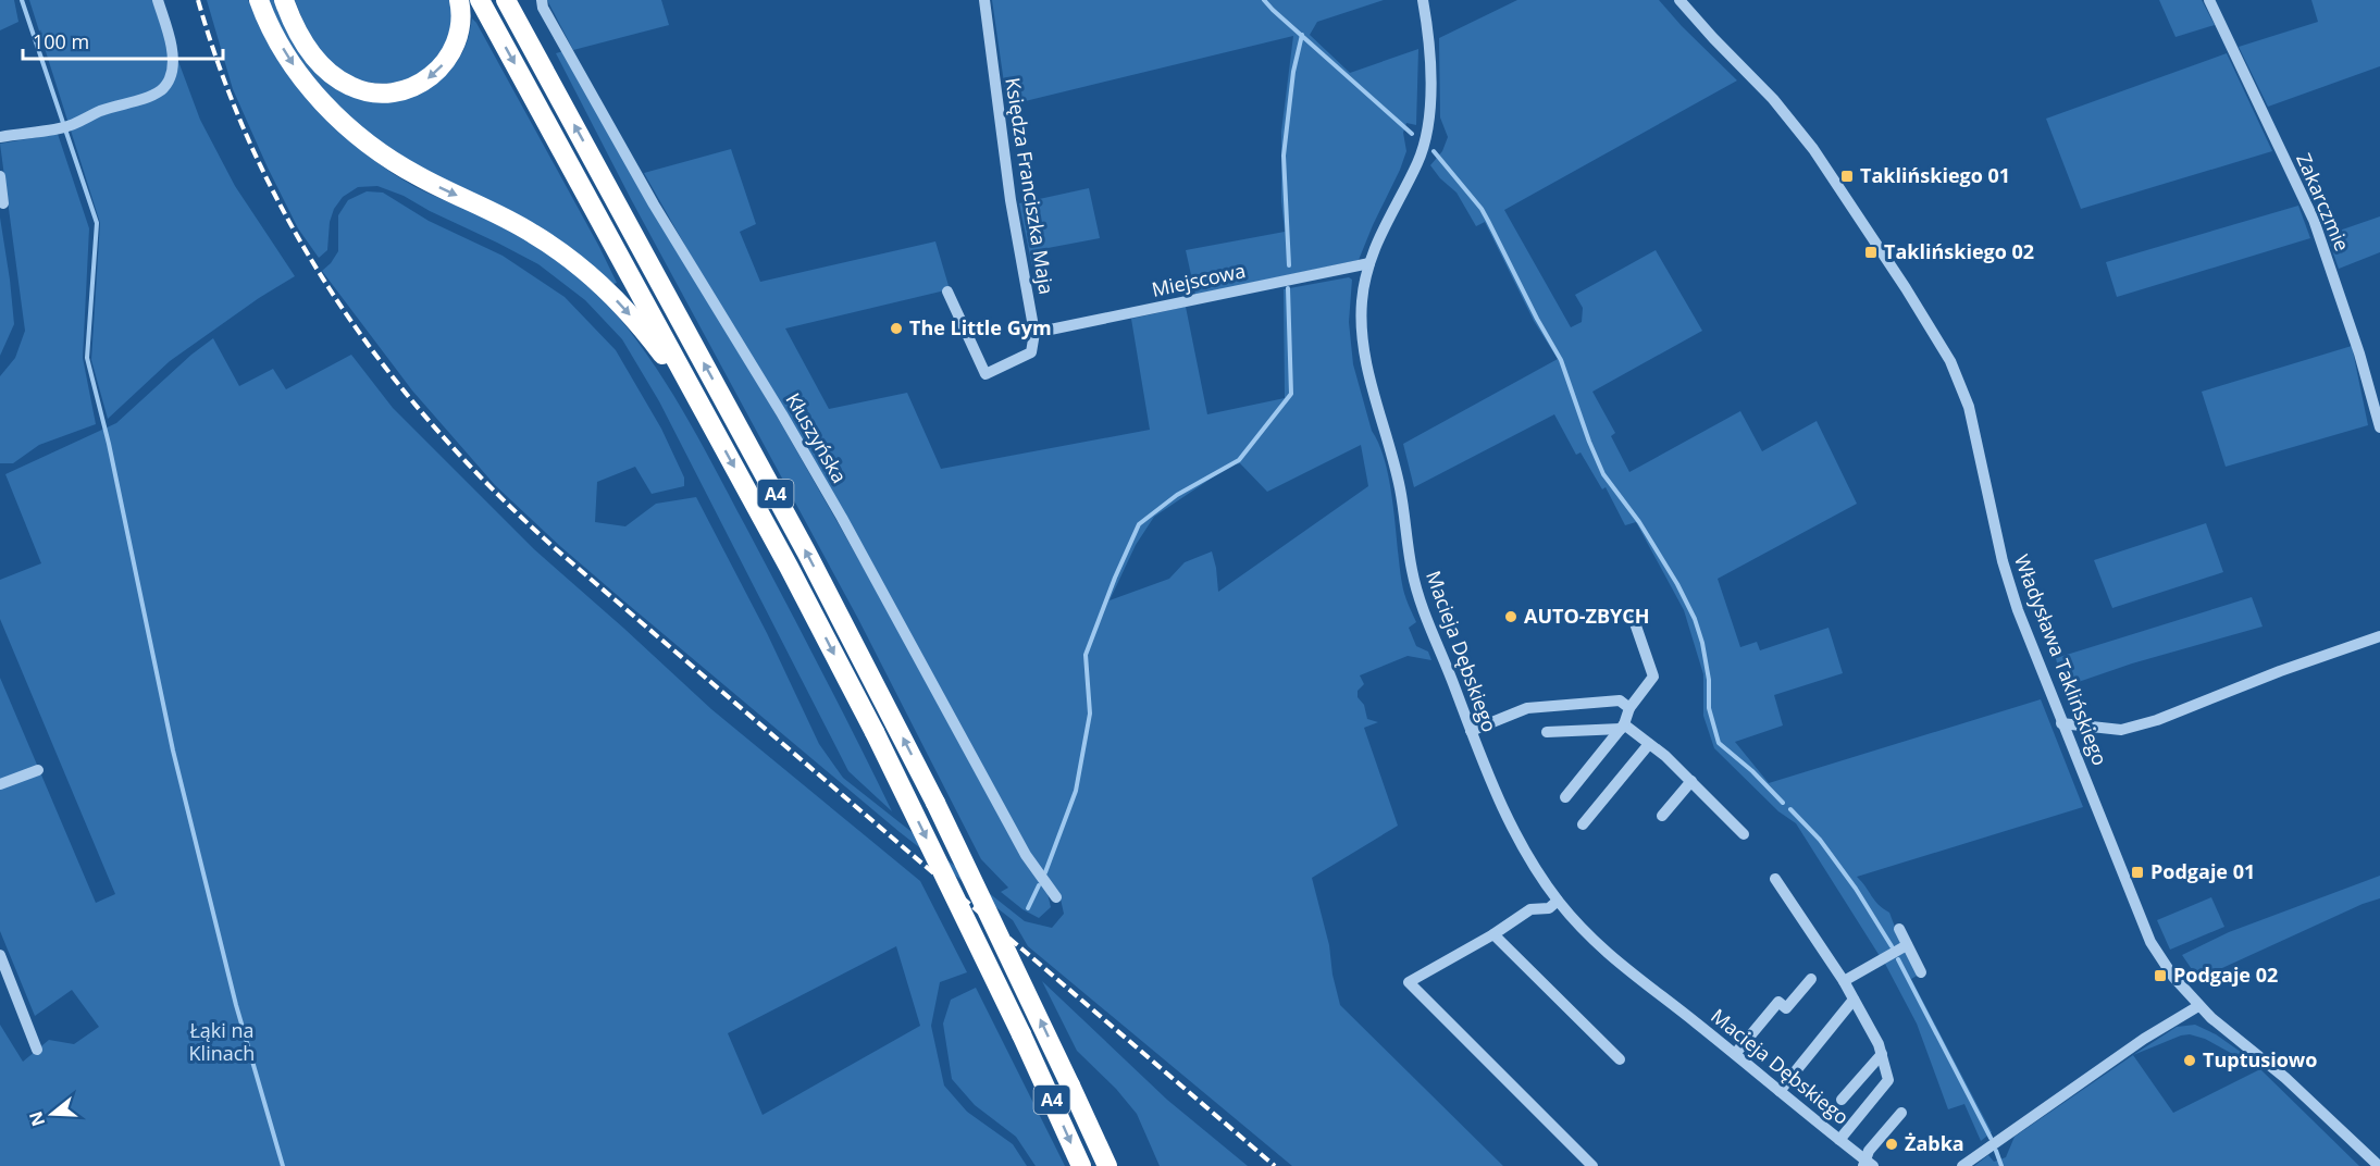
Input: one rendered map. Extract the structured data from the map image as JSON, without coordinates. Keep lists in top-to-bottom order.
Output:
{
  "streets": {
    "highway": ["A4"],
    "street": [
      "Księdza Franciszka Maja",
      "Zakarczmie",
      "Miejscowa",
      "Kłuszyńska",
      "Macieja Dębskiego",
      "Władysława Taklińskiego"
    ]
  },
  "crossings": [
    ["Księdza Franciszka Maja", "Miejscowa"],
    ["Miejscowa", "Macieja Dębskiego"]
  ],
  "parks": ["Łąki na Klinach"],
  "places": {
    "transit": [
      "Taklińskiego 01",
      "Taklińskiego 02",
      "Podgaje 01",
      "Podgaje 02"
    ],
    "other": [
      "The Little Gym",
      "AUTO-ZBYCH",
      "Tuptusiowo",
      "Żabka"
    ]
  },
  "scale_bar": "100 m",
  "north": "left"
}
